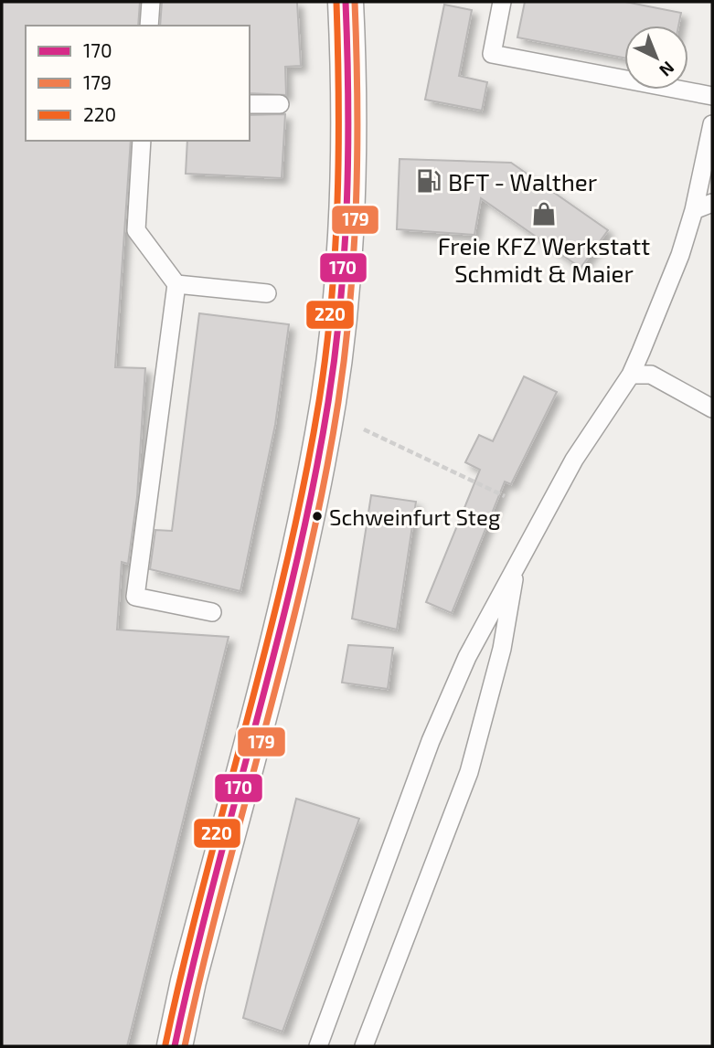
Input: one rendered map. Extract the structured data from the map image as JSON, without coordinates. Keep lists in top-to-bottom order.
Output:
{
  "places": {
    "fuel station": ["BFT - Walther"],
    "shop": ["Freie KFZ Werkstatt Schmidt & Maier"],
    "other": ["Schweinfurt Steg"]
  },
  "lines": ["transit line 170", "transit line 179", "transit line 220"],
  "legend": ["170", "179", "220"],
  "north": "bottom right"
}
